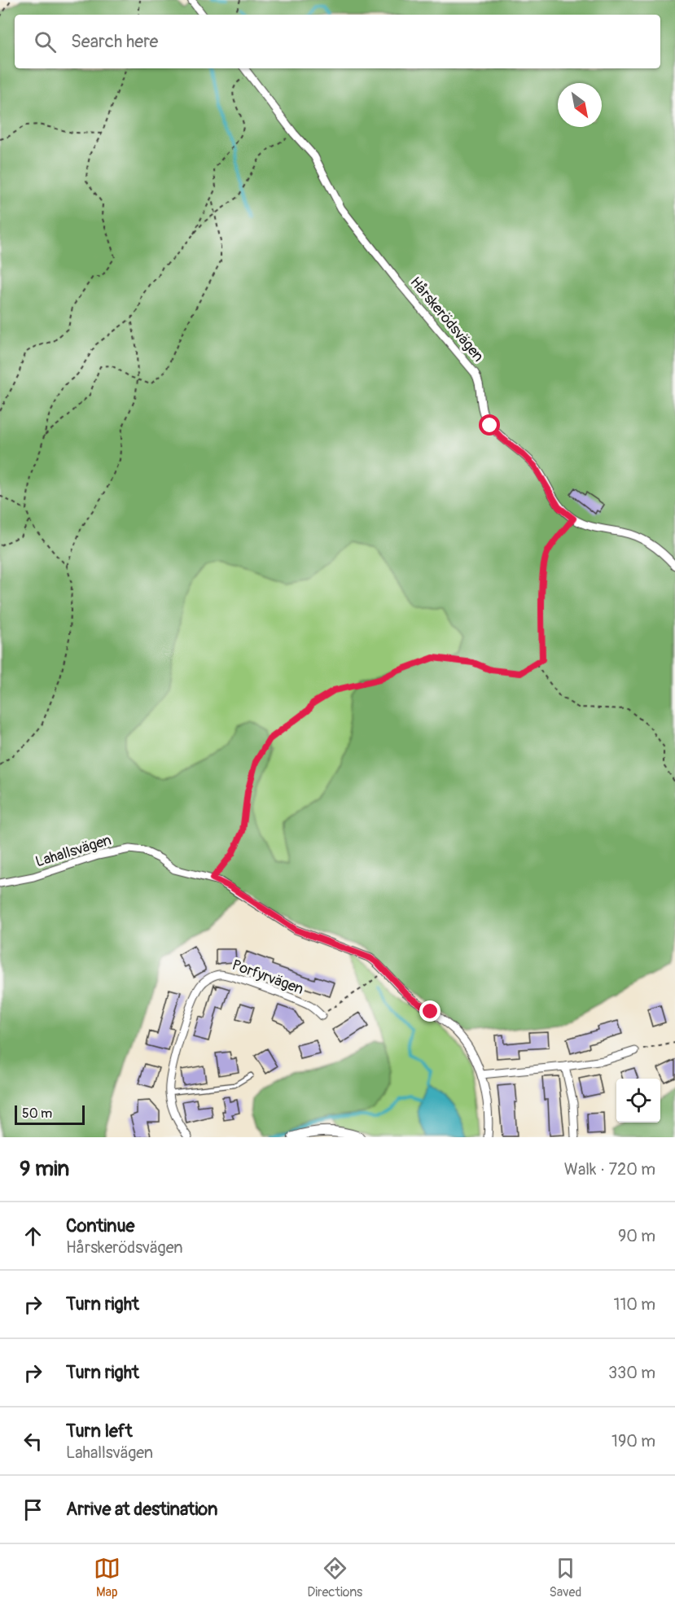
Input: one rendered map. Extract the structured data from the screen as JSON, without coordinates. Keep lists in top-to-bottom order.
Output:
{
  "streets": {
    "street": ["Hårskerödsvägen", "Lahallsvägen", "Porfyrvägen"]
  },
  "scale_bar": "50 m",
  "north": "bottom right",
  "page": {
    "search": "Search here",
    "scale": "50 m",
    "heading": ["9 min", "Walk · 720 m"],
    "list": [
      ["Continue", "Hårskerödsvägen", "90 m"],
      ["Turn right", "110 m"],
      ["Turn right", "330 m"],
      ["Turn left", "Lahallsvägen", "190 m"],
      "Arrive at destination"
    ],
    "nav": ["Map", "Directions", "Saved"]
  }
}
